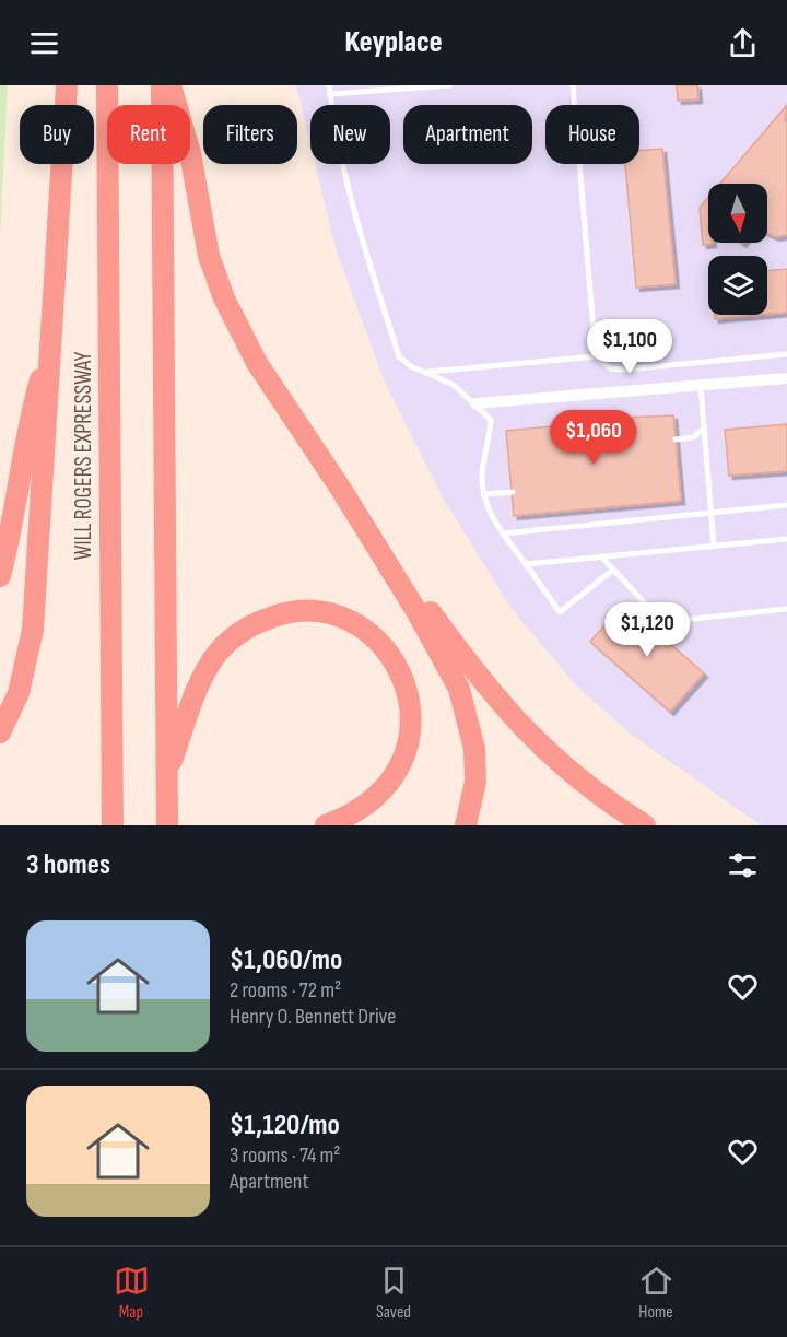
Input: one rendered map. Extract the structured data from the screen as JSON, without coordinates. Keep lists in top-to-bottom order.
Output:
{
  "streets": {
    "highway": ["WILL ROGERS EXPRESSWAY"]
  },
  "north": "bottom",
  "page": {
    "header": "Keyplace",
    "chip": [
      "Buy",
      "Rent",
      "Filters",
      "New",
      "Apartment",
      "House"
    ],
    "price": ["$1,100", "$1,060", "$1,120"],
    "heading": "3 homes",
    "list": [
      {
        "name": "$1,060/mo",
        "note": "2 rooms · 72 m² · Henry O. Bennett Drive"
      },
      {
        "name": "$1,120/mo",
        "note": "3 rooms · 74 m² · Apartment"
      }
    ],
    "tabs": ["Map", "Saved", "Home"]
  }
}
